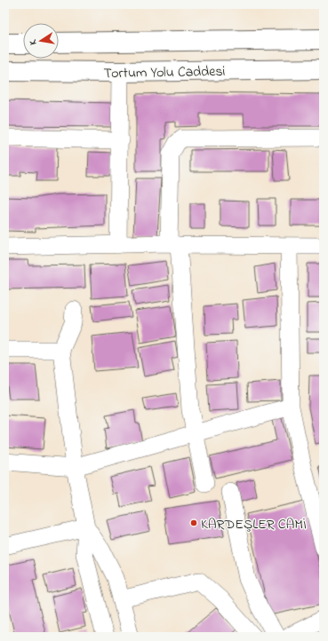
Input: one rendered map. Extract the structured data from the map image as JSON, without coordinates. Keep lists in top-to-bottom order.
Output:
{
  "streets": {
    "highway": ["Tortum Yolu Caddesi"]
  },
  "places": ["KARDEŞLER CAMİ"],
  "north": "left"
}
